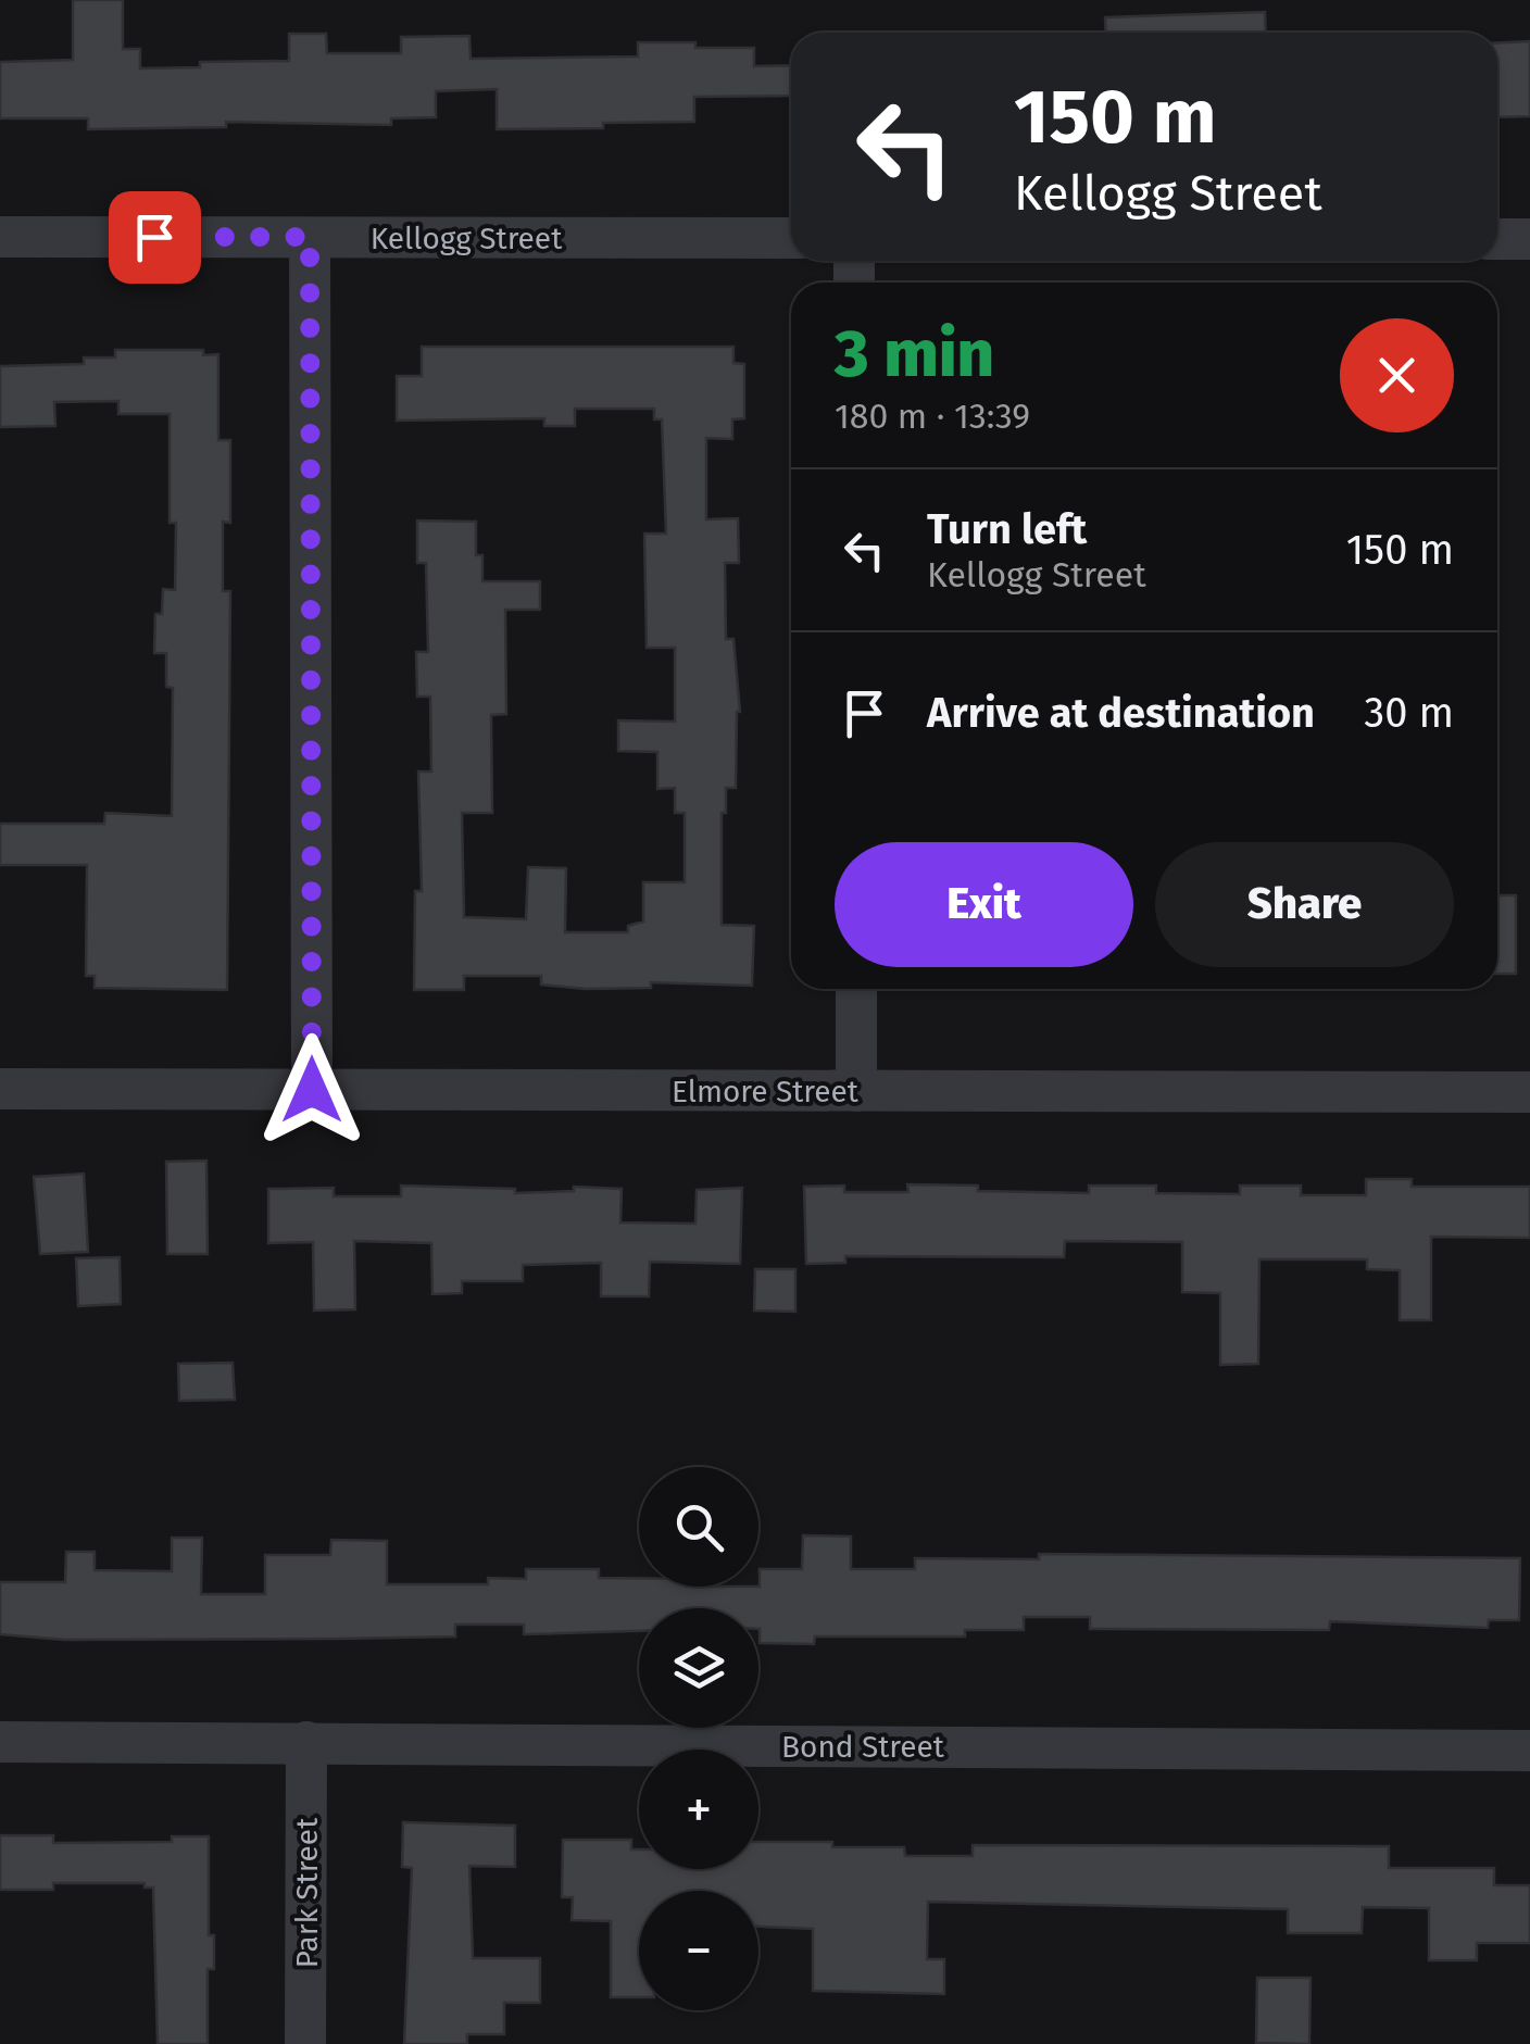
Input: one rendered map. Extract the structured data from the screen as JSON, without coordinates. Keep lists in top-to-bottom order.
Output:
{
  "streets": {
    "street": [
      "Kellogg Street",
      "Elmore Street",
      "Bond Street",
      "Park Street"
    ]
  },
  "crossings": [
    ["Bond Street", "Park Street"]
  ],
  "page": {
    "turn": ["150 m", "Kellogg Street"],
    "heading": ["3 min", "180 m · 13:39"],
    "list": [
      {
        "name": "Turn left",
        "note": "Kellogg Street",
        "value": "150 m"
      },
      {
        "name": "Arrive at destination",
        "value": "30 m"
      }
    ],
    "buttons": ["Exit", "Share"],
    "map_buttons": ["+", "−"]
  }
}
